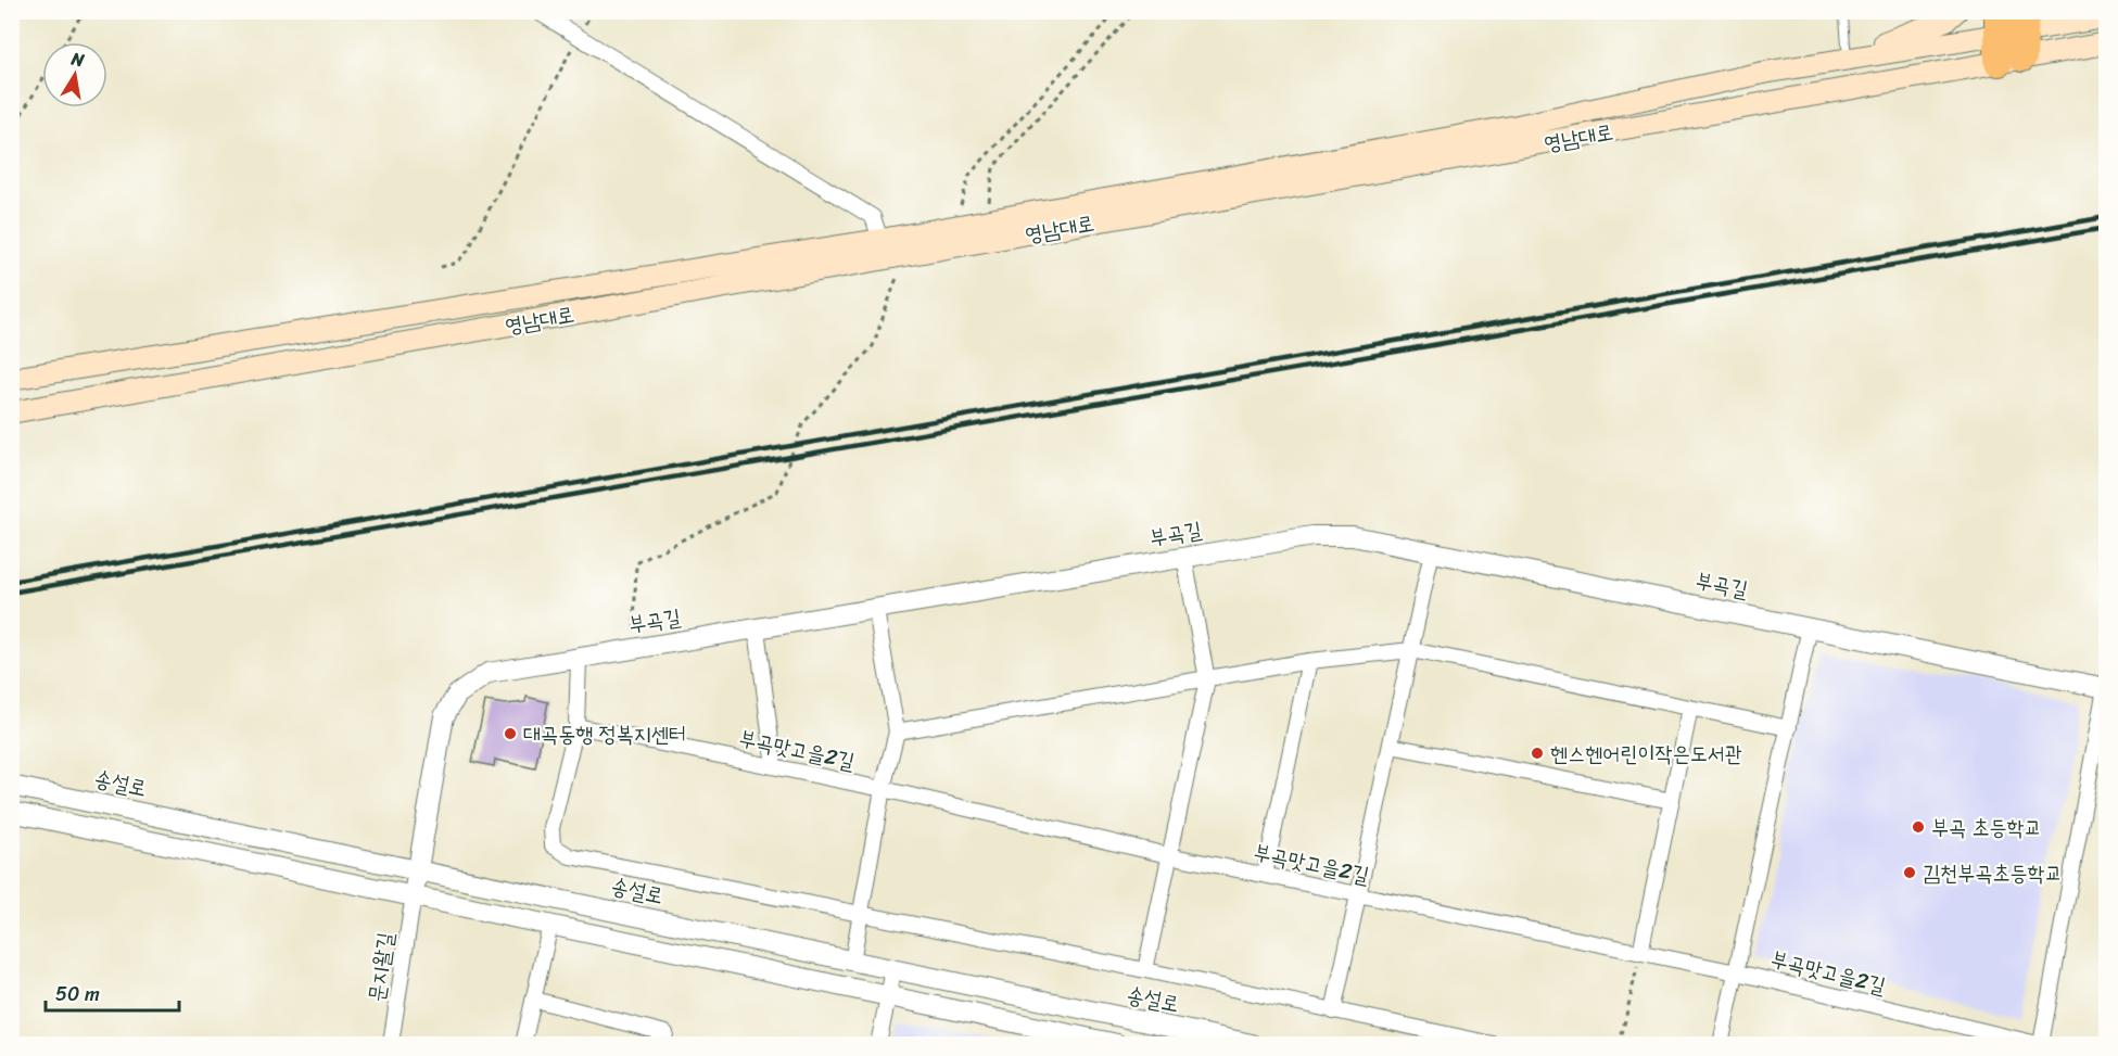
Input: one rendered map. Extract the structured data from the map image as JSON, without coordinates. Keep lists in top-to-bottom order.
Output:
{
  "streets": {
    "main road": ["영남대로"],
    "street": [
      "부곡길",
      "부곡맛고을2길",
      "송설로",
      "문지왈길"
    ]
  },
  "crossings": [
    ["부곡길", "송설로"],
    ["부곡길", "문지왈길"]
  ],
  "places": [
    "대곡동행 정복지센터",
    "헨스헨어린이작은도서관",
    "부곡 초등학교",
    "김천부곡초등학교"
  ],
  "scale_bar": "50 m",
  "north": "top"
}
